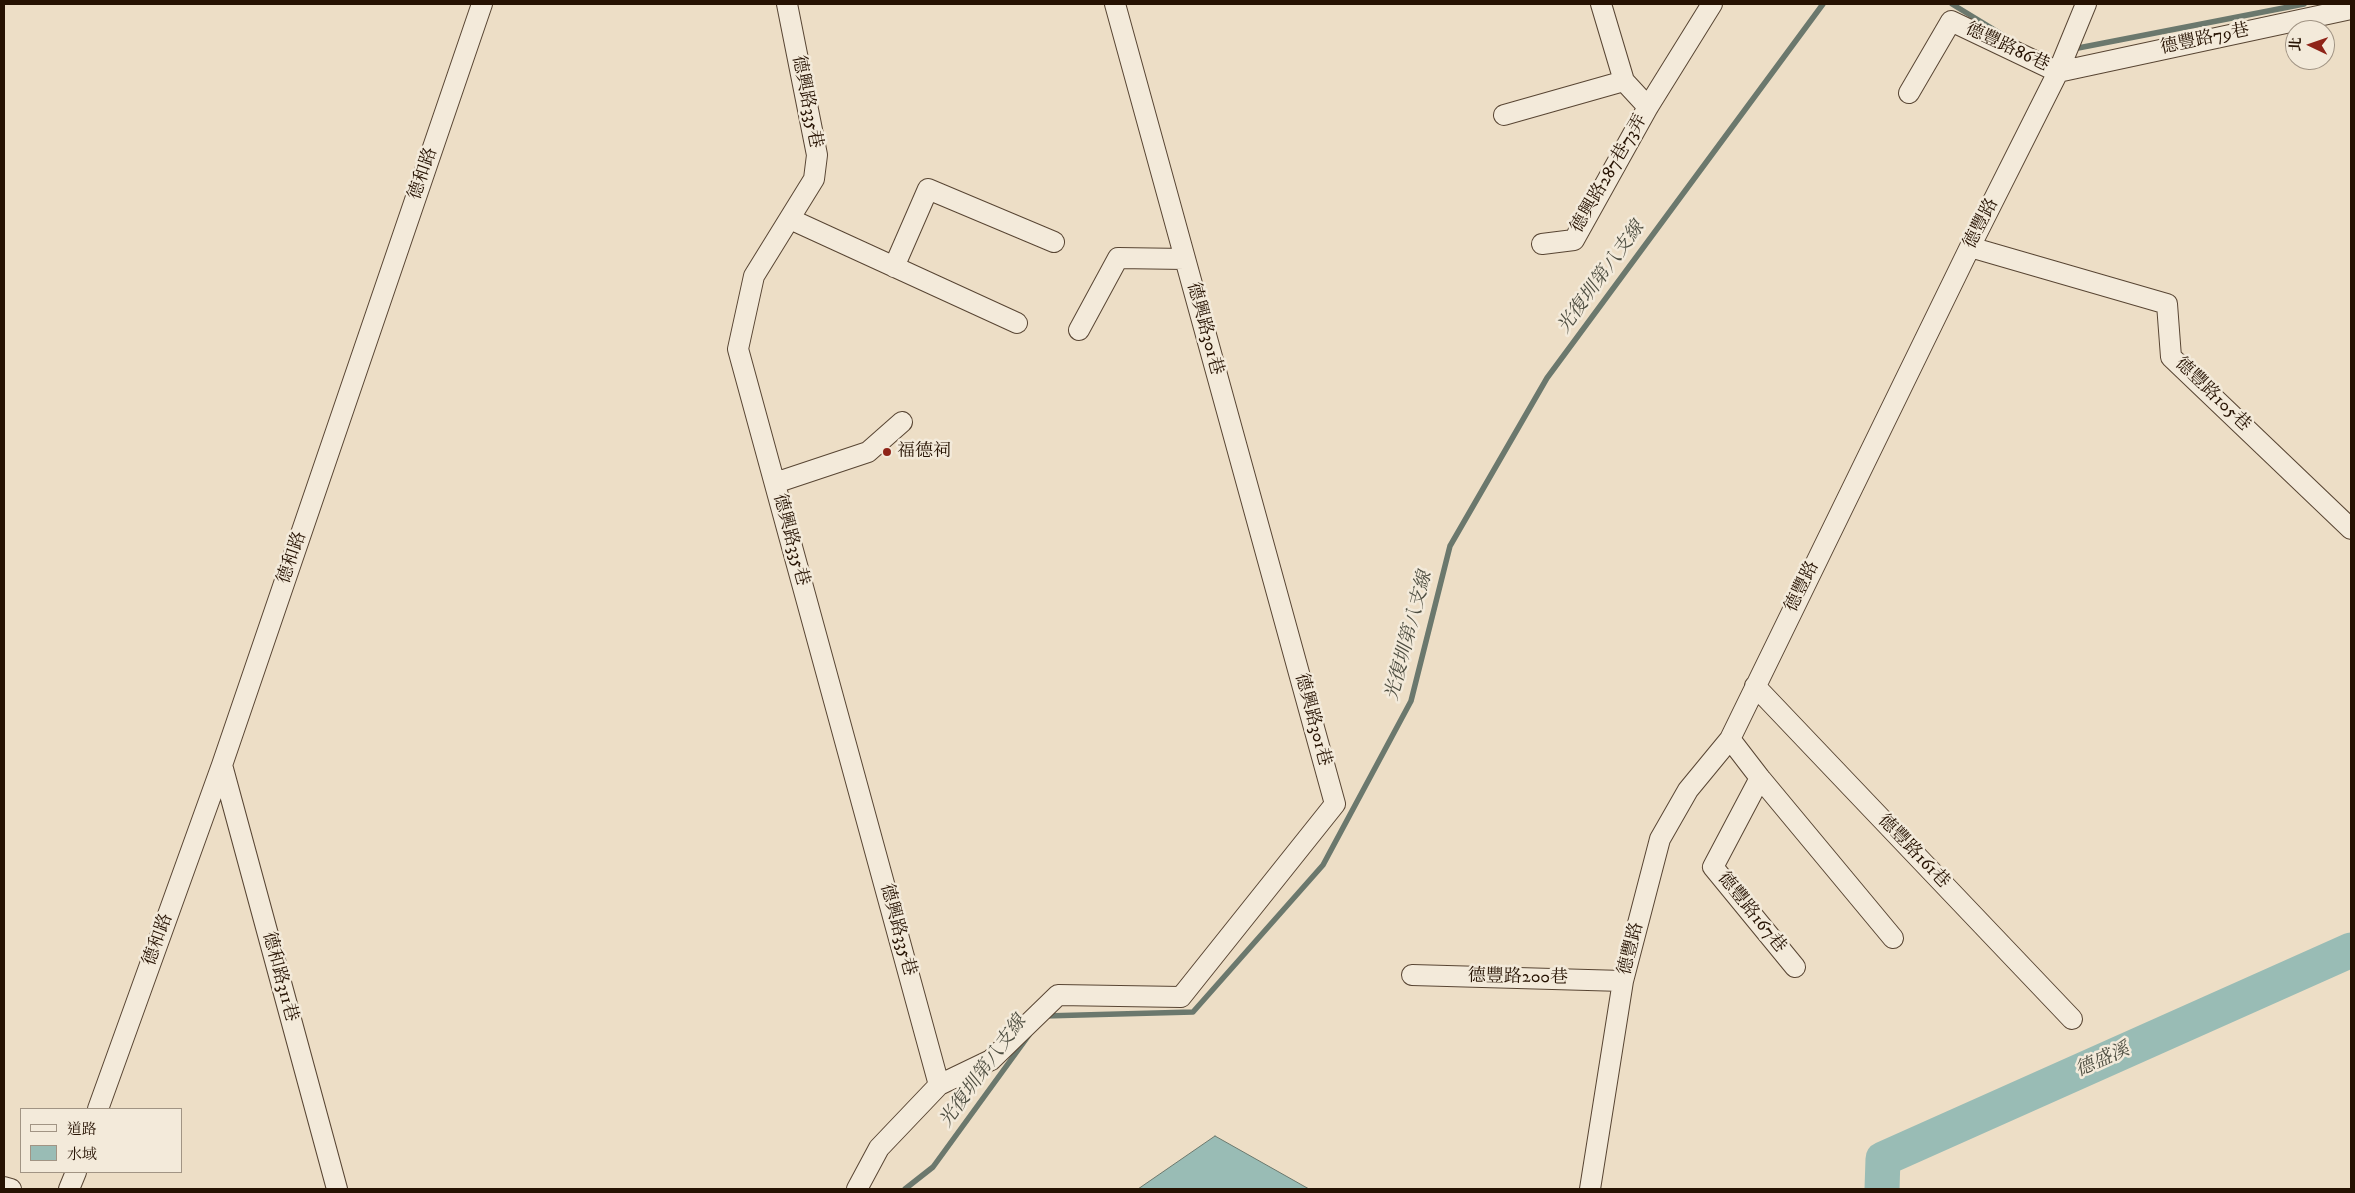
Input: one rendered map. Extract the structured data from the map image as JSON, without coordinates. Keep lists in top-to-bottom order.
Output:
{
  "streets": {
    "street": [
      "德豐路79巷",
      "德豐路86巷",
      "德興路335巷",
      "德和路",
      "德興路287巷73弄",
      "德豐路",
      "德興路301巷",
      "德豐路105巷",
      "德豐路161巷",
      "德豐路167巷",
      "德和路311巷",
      "德豐路200巷"
    ]
  },
  "crossings": [
    ["德豐路79巷", "德豐路86巷"],
    ["德豐路79巷", "德豐路"],
    ["德豐路86巷", "德豐路"],
    ["德興路335巷", "德興路301巷"],
    ["德和路", "德和路311巷"],
    ["德豐路", "德豐路105巷"],
    ["德豐路", "德豐路161巷"],
    ["德豐路", "德豐路200巷"]
  ],
  "water": ["光復圳第八支線", "德盛溪"],
  "places": ["福德祠"],
  "legend": ["道路", "水域"],
  "north": "left"
}
